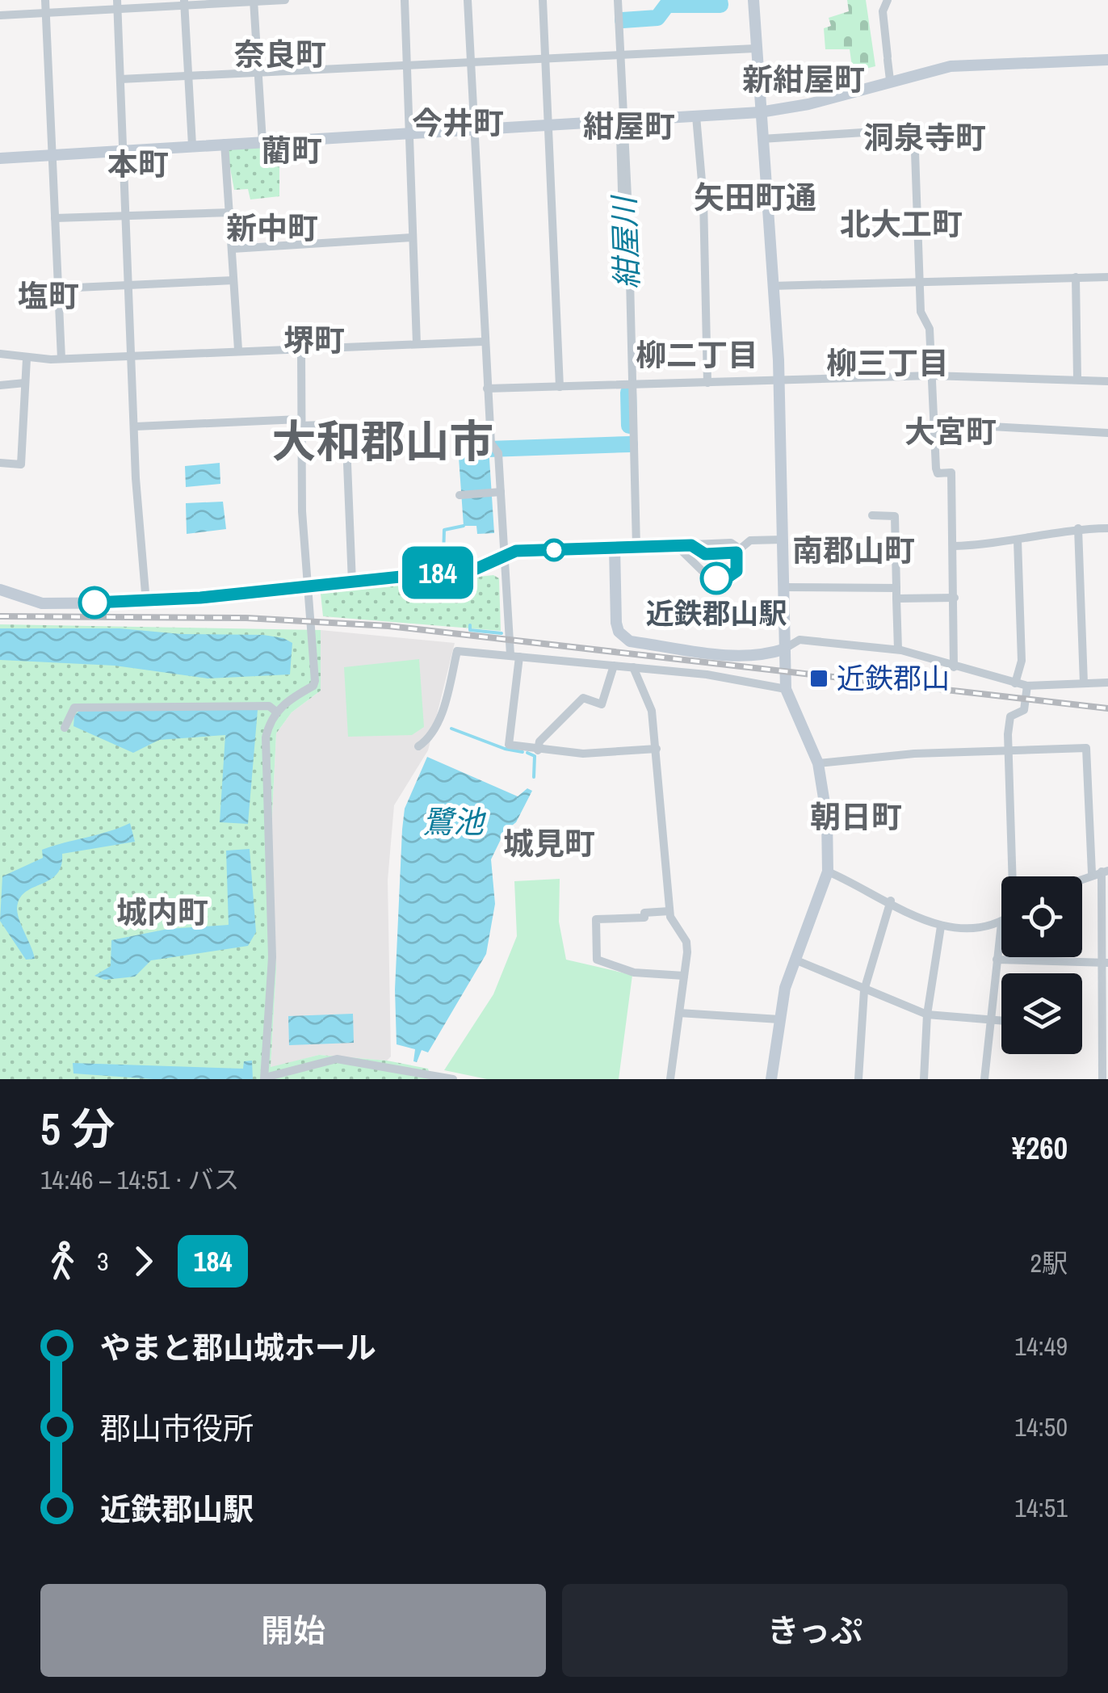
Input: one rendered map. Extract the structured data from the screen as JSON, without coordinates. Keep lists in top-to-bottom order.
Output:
{
  "districts": [
    "奈良町",
    "新紺屋町",
    "今井町",
    "紺屋町",
    "洞泉寺町",
    "藺町",
    "本町",
    "矢田町通",
    "北大工町",
    "新中町",
    "塩町",
    "堺町",
    "柳二丁目",
    "柳三丁目",
    "大宮町",
    "大和郡山市",
    "南郡山町",
    "朝日町",
    "城見町",
    "城内町"
  ],
  "water": ["紺屋川", "鷺池"],
  "places": {
    "other": ["近鉄郡山駅"],
    "transit": ["近鉄郡山"]
  },
  "lines": ["bus line 184"],
  "page": {
    "on_map": "184",
    "heading": ["5 分", "14:46 – 14:51 · バス", "¥260"],
    "legs": ["3", "184", "2駅"],
    "list": [
      {
        "name": "やまと郡山城ホール",
        "value": "14:49"
      },
      {
        "name": "郡山市役所",
        "value": "14:50"
      },
      {
        "name": "近鉄郡山駅",
        "value": "14:51"
      }
    ],
    "buttons": ["開始", "きっぷ"]
  }
}
